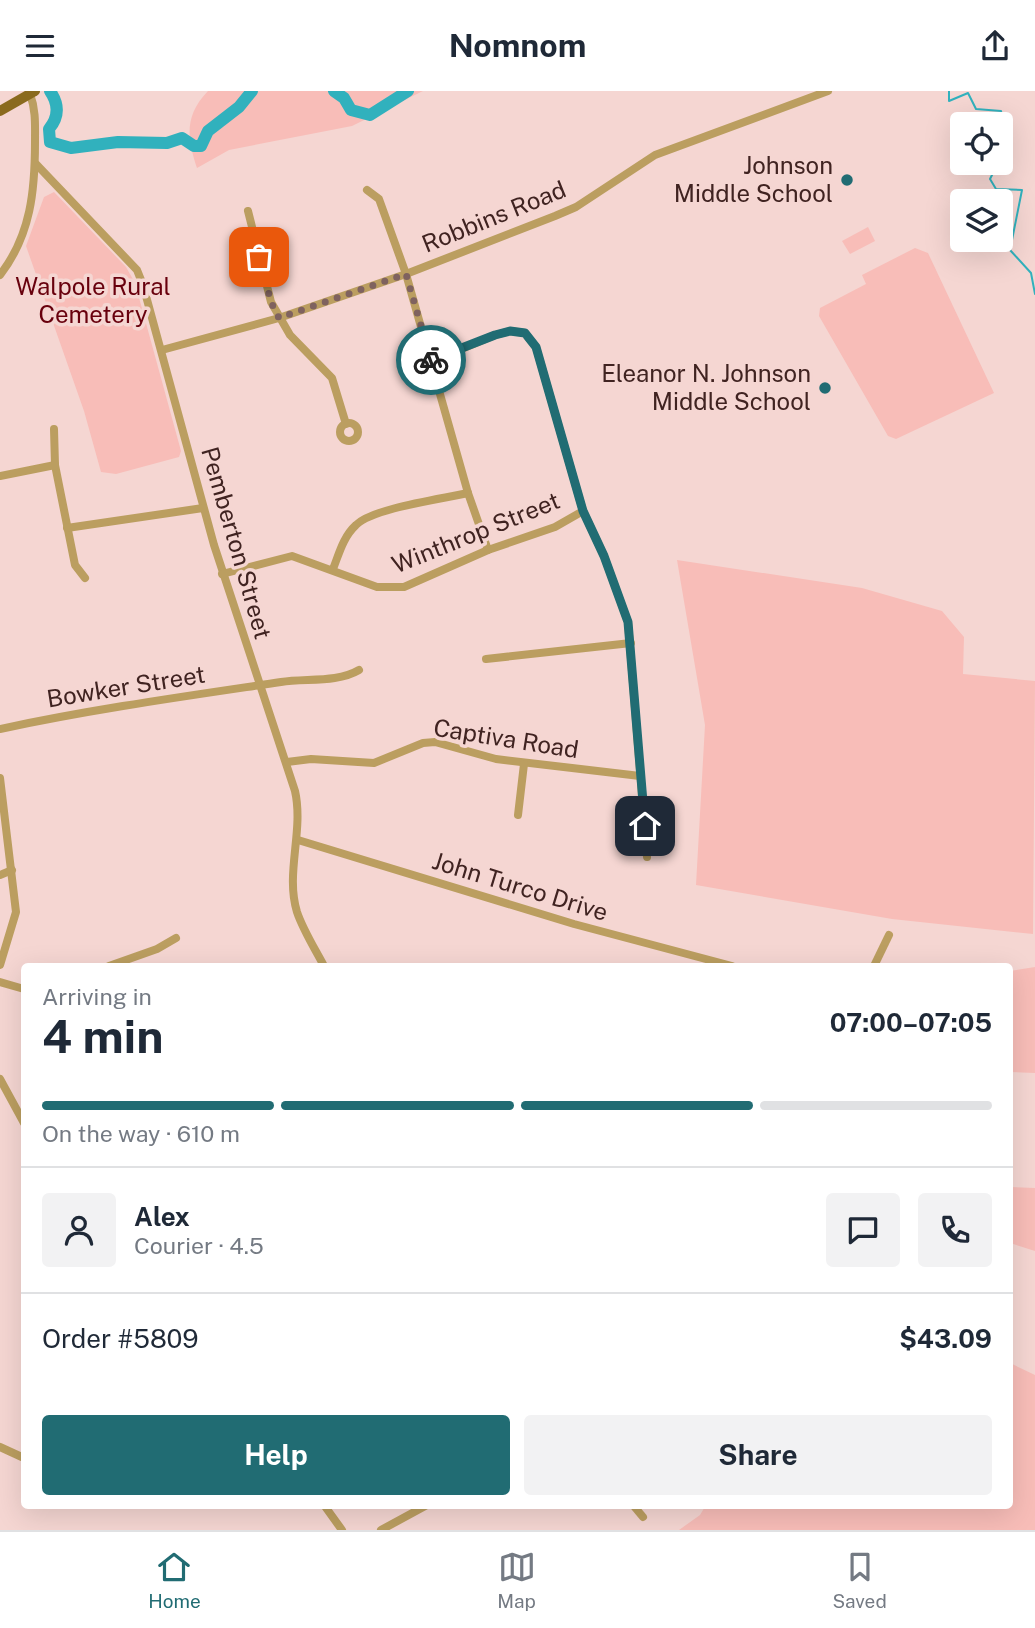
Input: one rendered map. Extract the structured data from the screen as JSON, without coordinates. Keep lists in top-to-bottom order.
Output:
{
  "streets": {
    "street": [
      "Robbins Road",
      "Winthrop Street",
      "Pemberton Street",
      "Bowker Street",
      "Captiva Road",
      "John Turco Drive"
    ]
  },
  "crossings": [
    ["Robbins Road", "Pemberton Street"],
    ["Winthrop Street", "Pemberton Street"],
    ["Pemberton Street", "Bowker Street"],
    ["Pemberton Street", "Captiva Road"],
    ["Pemberton Street", "John Turco Drive"]
  ],
  "parks": ["Walpole Rural Cemetery"],
  "places": ["Johnson Middle School", "Eleanor N. Johnson Middle School"],
  "page": {
    "header": "Nomnom",
    "heading": ["4 min", "Arriving in", "07:00–07:05"],
    "panel": [
      "Alex",
      "Courier · 4.5",
      "Order #5809",
      "$43.09"
    ],
    "bar": "On the way · 610 m",
    "buttons": ["Help", "Share"],
    "tabs": ["Home", "Map", "Saved"]
  }
}
